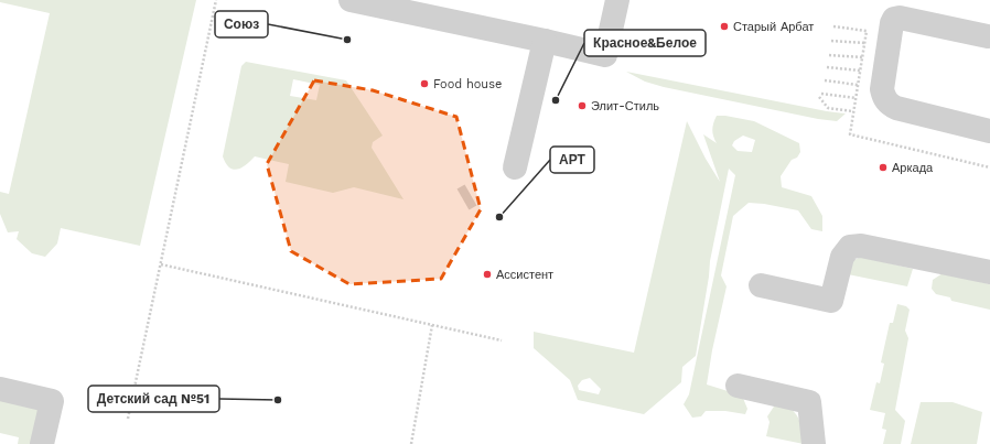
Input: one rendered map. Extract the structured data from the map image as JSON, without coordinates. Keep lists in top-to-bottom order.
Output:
{
  "places": [
    "Старый Арбат",
    "Союз",
    "Food house",
    "Красное&Белое",
    "Элит-Стиль",
    "Аркада",
    "АРТ",
    "Ассистент",
    "Детский сад №51"
  ]
}
